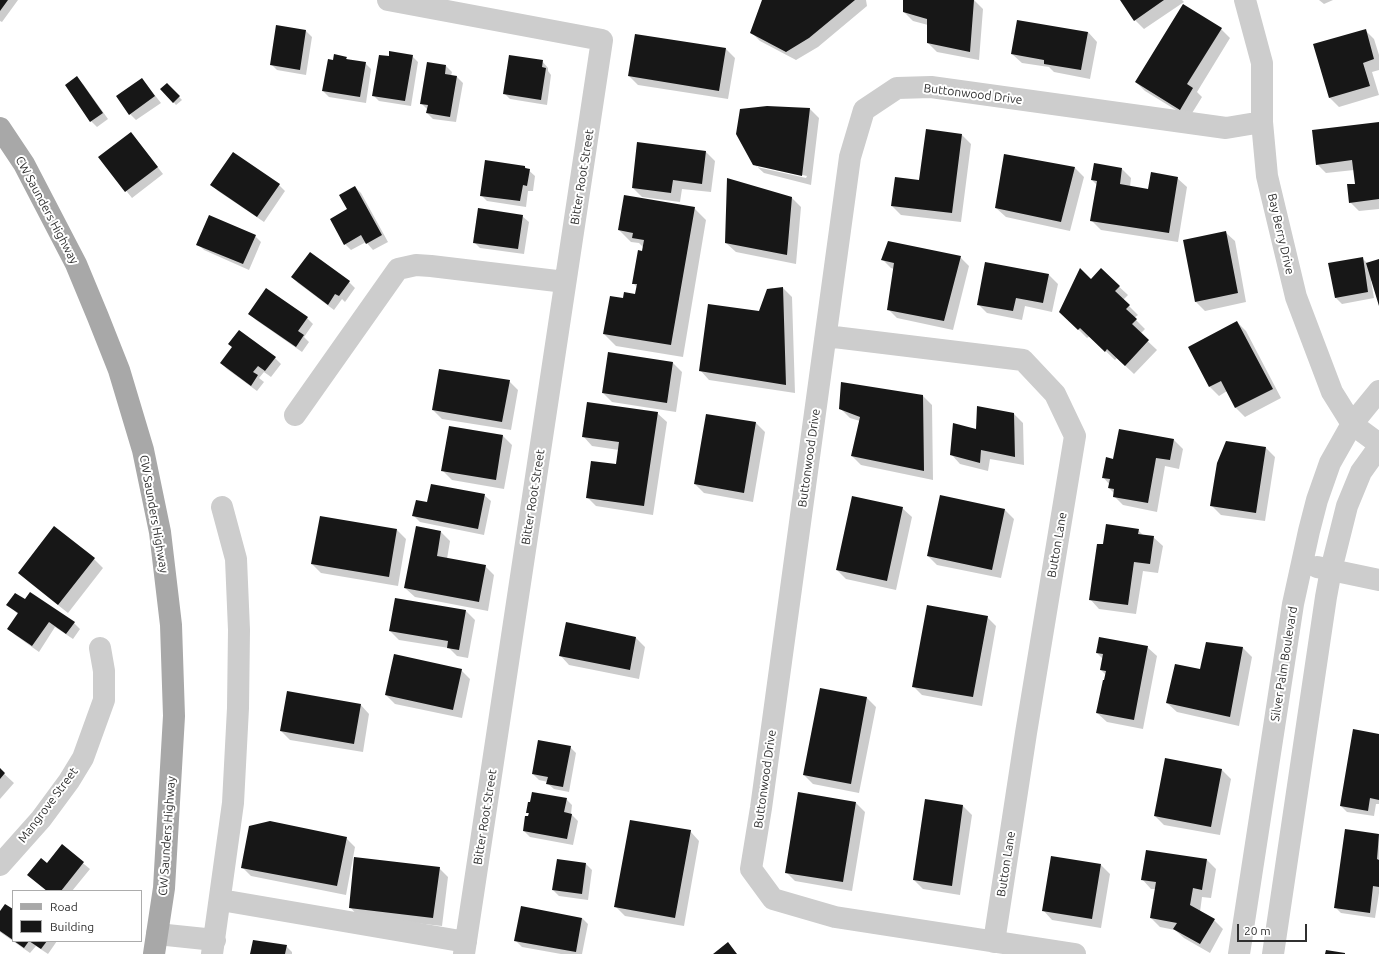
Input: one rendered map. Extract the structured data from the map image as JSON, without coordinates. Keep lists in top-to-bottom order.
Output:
{
  "streets": {
    "main road": ["CW Saunders Highway"],
    "street": [
      "Buttonwood Drive",
      "Bitter Root Street",
      "Bay Berry Drive",
      "Button Lane",
      "Silver Palm Boulevard",
      "Mangrove Street"
    ]
  },
  "crossings": [
    ["Buttonwood Drive", "Bay Berry Drive"],
    ["Buttonwood Drive", "Button Lane"],
    ["Bay Berry Drive", "Silver Palm Boulevard"]
  ],
  "legend": ["Road", "Building"],
  "scale_bar": "20 m"
}
